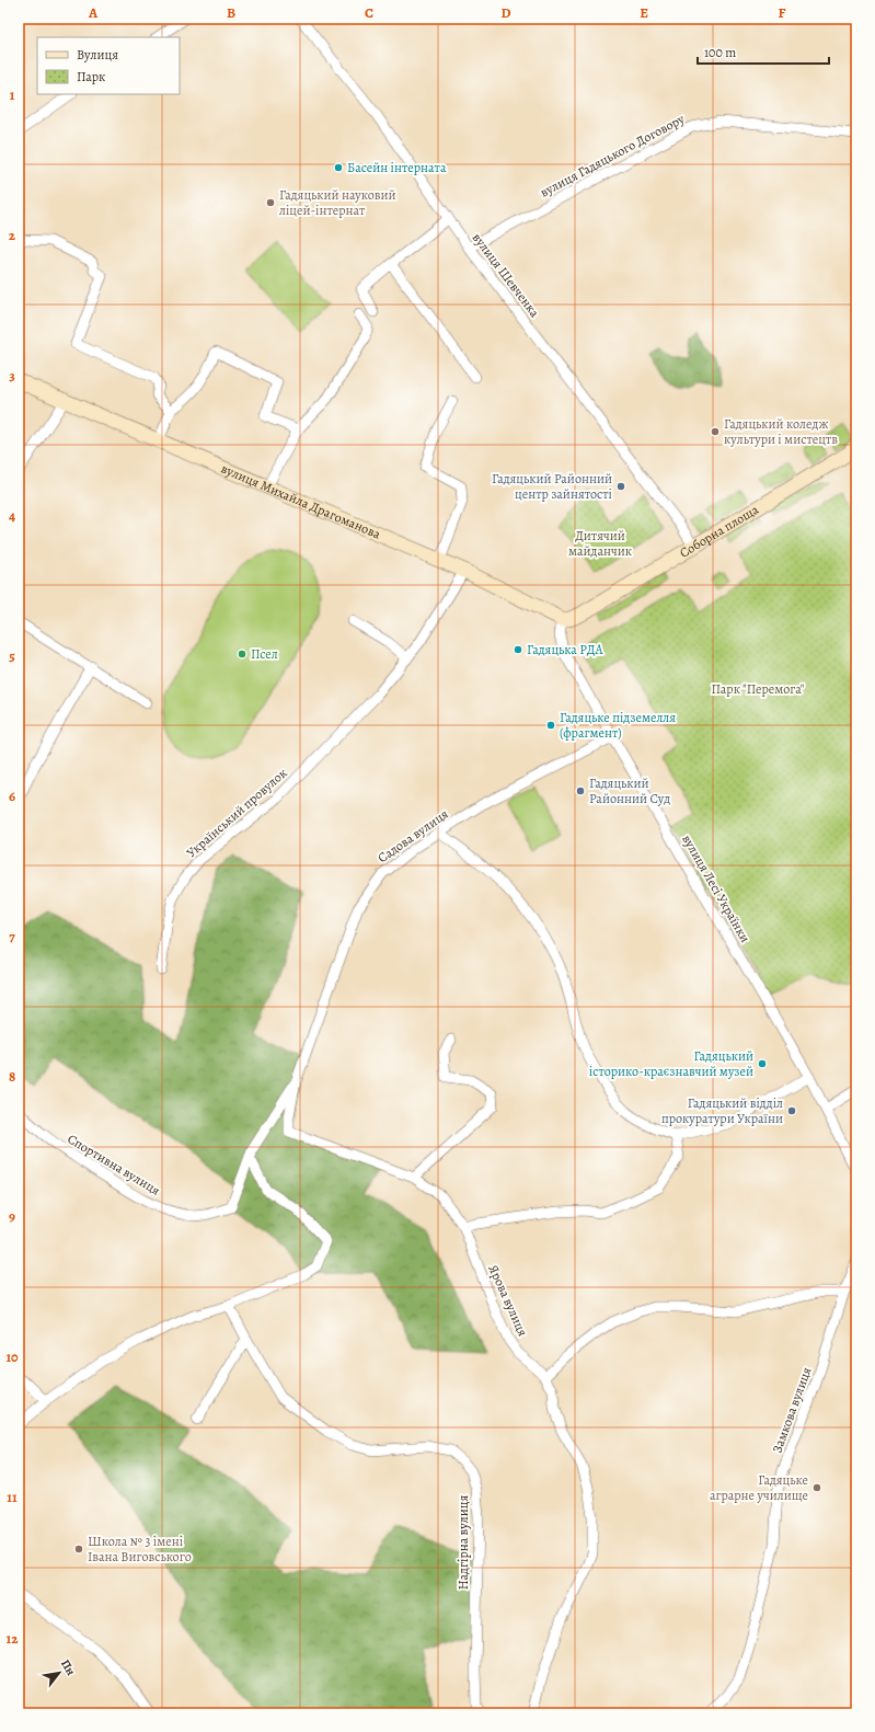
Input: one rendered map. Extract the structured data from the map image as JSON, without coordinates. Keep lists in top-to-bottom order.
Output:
{
  "streets": {
    "street": [
      "вулиця Гадяцького Договору",
      "вулиця Шевченка",
      "вулиця Михайла Драгоманова",
      "Соборна площа",
      "Український провулок",
      "Садова вулиця",
      "вулиця Лесі Українки",
      "Спортивна вулиця",
      "Ярова вулиця",
      "Замкова вулиця",
      "Надгірна вулиця"
    ]
  },
  "crossings": [
    ["вулиця Гадяцького Договору", "вулиця Шевченка"],
    ["вулиця Шевченка", "Соборна площа"],
    ["вулиця Михайла Драгоманова", "Соборна площа"],
    ["вулиця Михайла Драгоманова", "Український провулок"],
    ["вулиця Михайла Драгоманова", "вулиця Лесі Українки"],
    ["Соборна площа", "вулиця Лесі Українки"],
    ["Садова вулиця", "вулиця Лесі Українки"],
    ["Садова вулиця", "Спортивна вулиця"],
    ["Садова вулиця", "Ярова вулиця"]
  ],
  "parks": ["Дитячий майданчик", "Парк \"Перемога\""],
  "places": [
    "Басейн інтерната",
    "Гадяцький науковий ліцей-інтернат",
    "Гадяцький коледж культури і мистецтв",
    "Гадяцький Районний центр зайнятості",
    "Гадяцька РДА",
    "Псел",
    "Гадяцьке підземелля (фрагмент)",
    "Гадяцький Районний Суд",
    "Гадяцький історико-краєзнавчий музей",
    "Гадяцький відділ прокуратури України",
    "Гадяцьке аграрне училище",
    "Школа № 3 імені Івана Виговського"
  ],
  "legend": ["Вулиця", "Парк"],
  "scale_bar": "100 m",
  "north": "top right",
  "grid": {
    "columns": [
      "A",
      "B",
      "C",
      "D",
      "E",
      "F"
    ],
    "rows": [
      "1",
      "2",
      "3",
      "4",
      "5",
      "6",
      "7",
      "8",
      "9",
      "10",
      "11",
      "12"
    ]
  }
}
